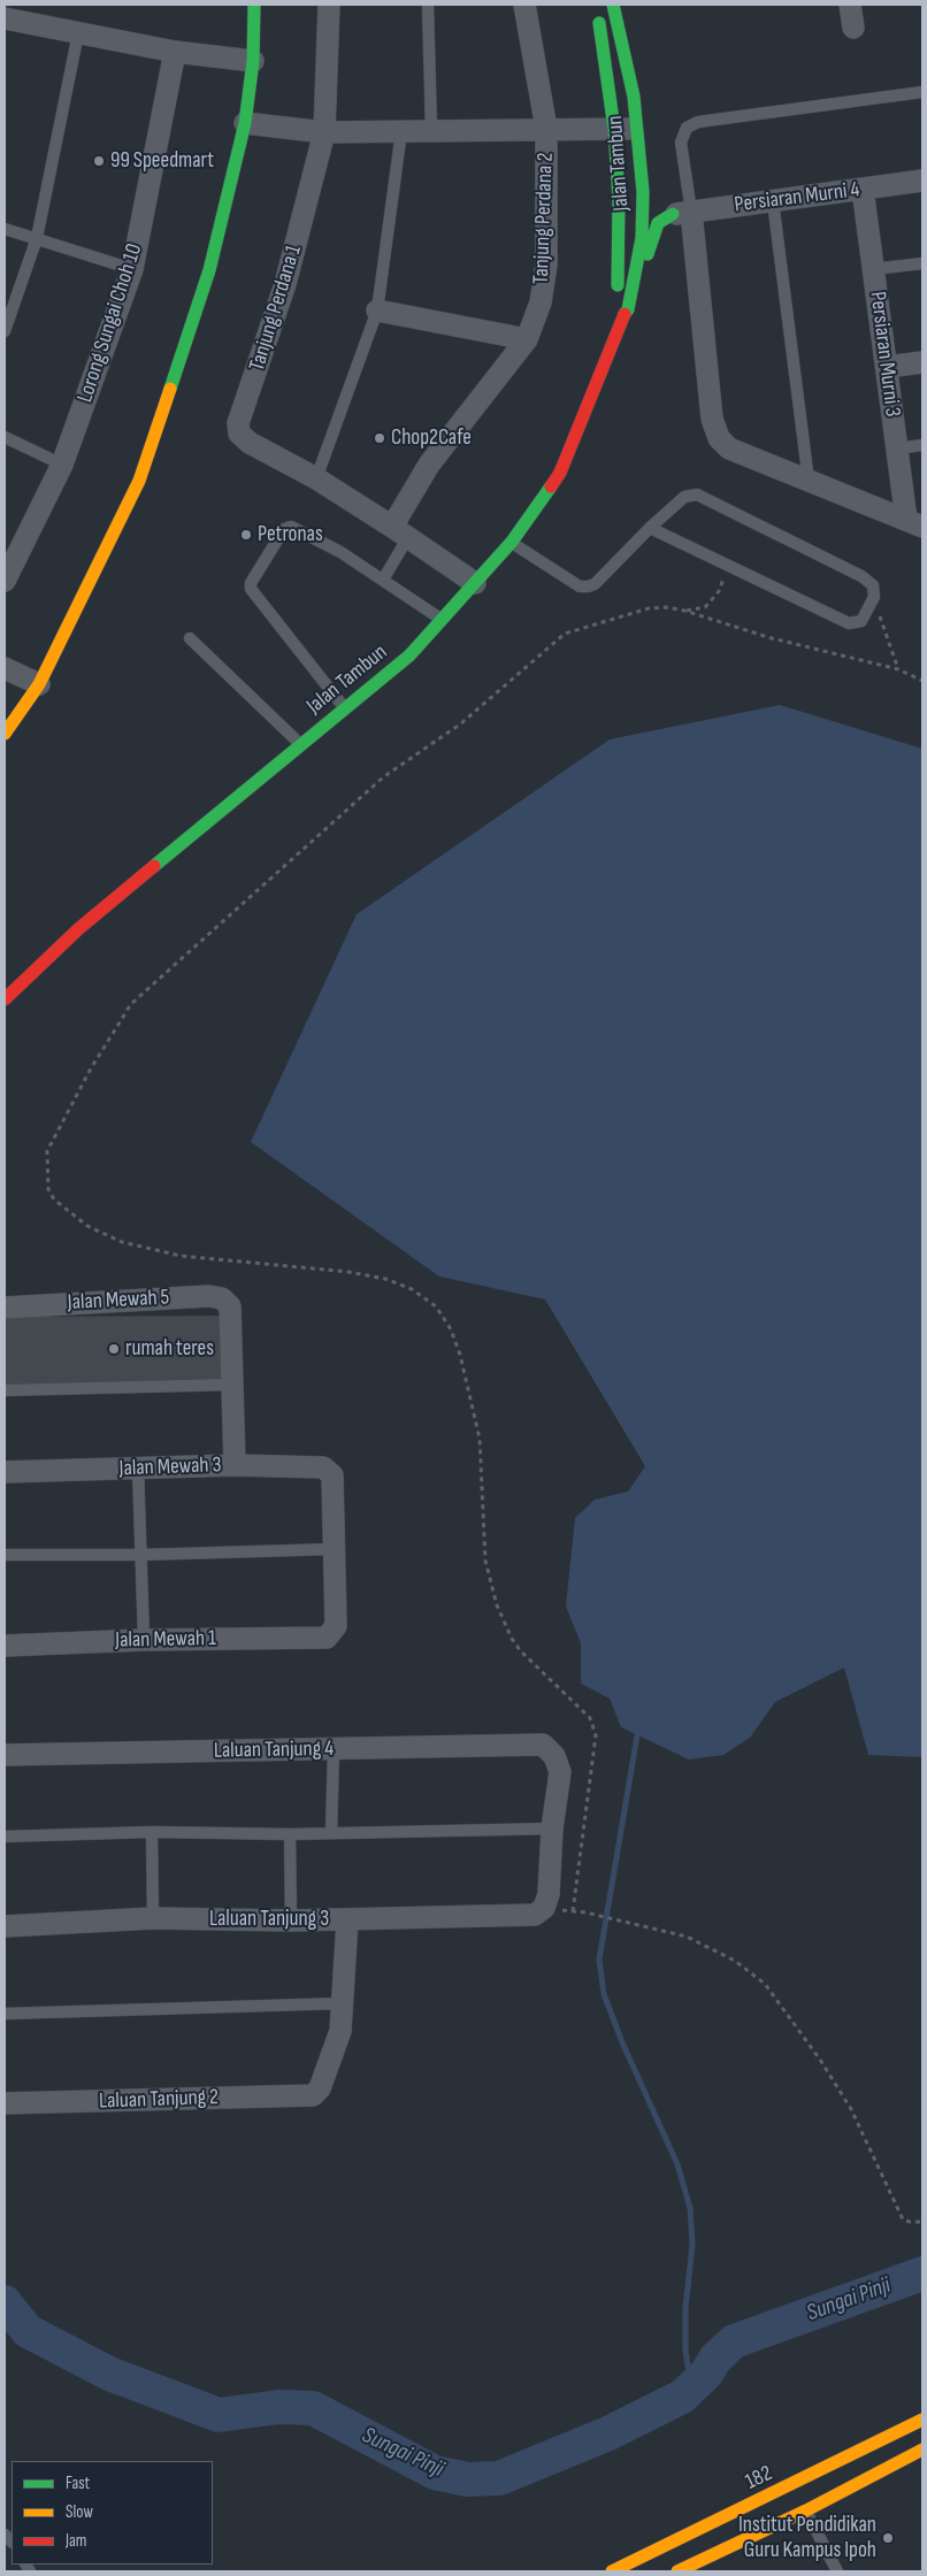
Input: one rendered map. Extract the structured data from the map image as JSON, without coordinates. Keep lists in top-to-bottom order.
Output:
{
  "streets": {
    "main road": ["Jalan Tambun", "182"],
    "street": [
      "Persiaran Murni 4",
      "Tanjung Perdana 2",
      "Tanjung Perdana 1",
      "Lorong Sungai Choh 10",
      "Persiaran Murni 3",
      "Jalan Mewah 5",
      "Jalan Mewah 3",
      "Jalan Mewah 1",
      "Laluan Tanjung 4",
      "Laluan Tanjung 3",
      "Laluan Tanjung 2"
    ]
  },
  "crossings": [
    ["Jalan Tambun", "Tanjung Perdana 1"],
    ["Persiaran Murni 4", "Persiaran Murni 3"],
    ["Tanjung Perdana 2", "Tanjung Perdana 1"],
    ["Jalan Mewah 3", "Jalan Mewah 1"],
    ["Laluan Tanjung 4", "Laluan Tanjung 3"]
  ],
  "water": ["Sungai Pinji"],
  "places": [
    "99 Speedmart",
    "Chop2Cafe",
    "Petronas",
    "rumah teres",
    "Institut Pendidikan Guru Kampus Ipoh"
  ],
  "legend": ["Fast", "Slow", "Jam"]
}
